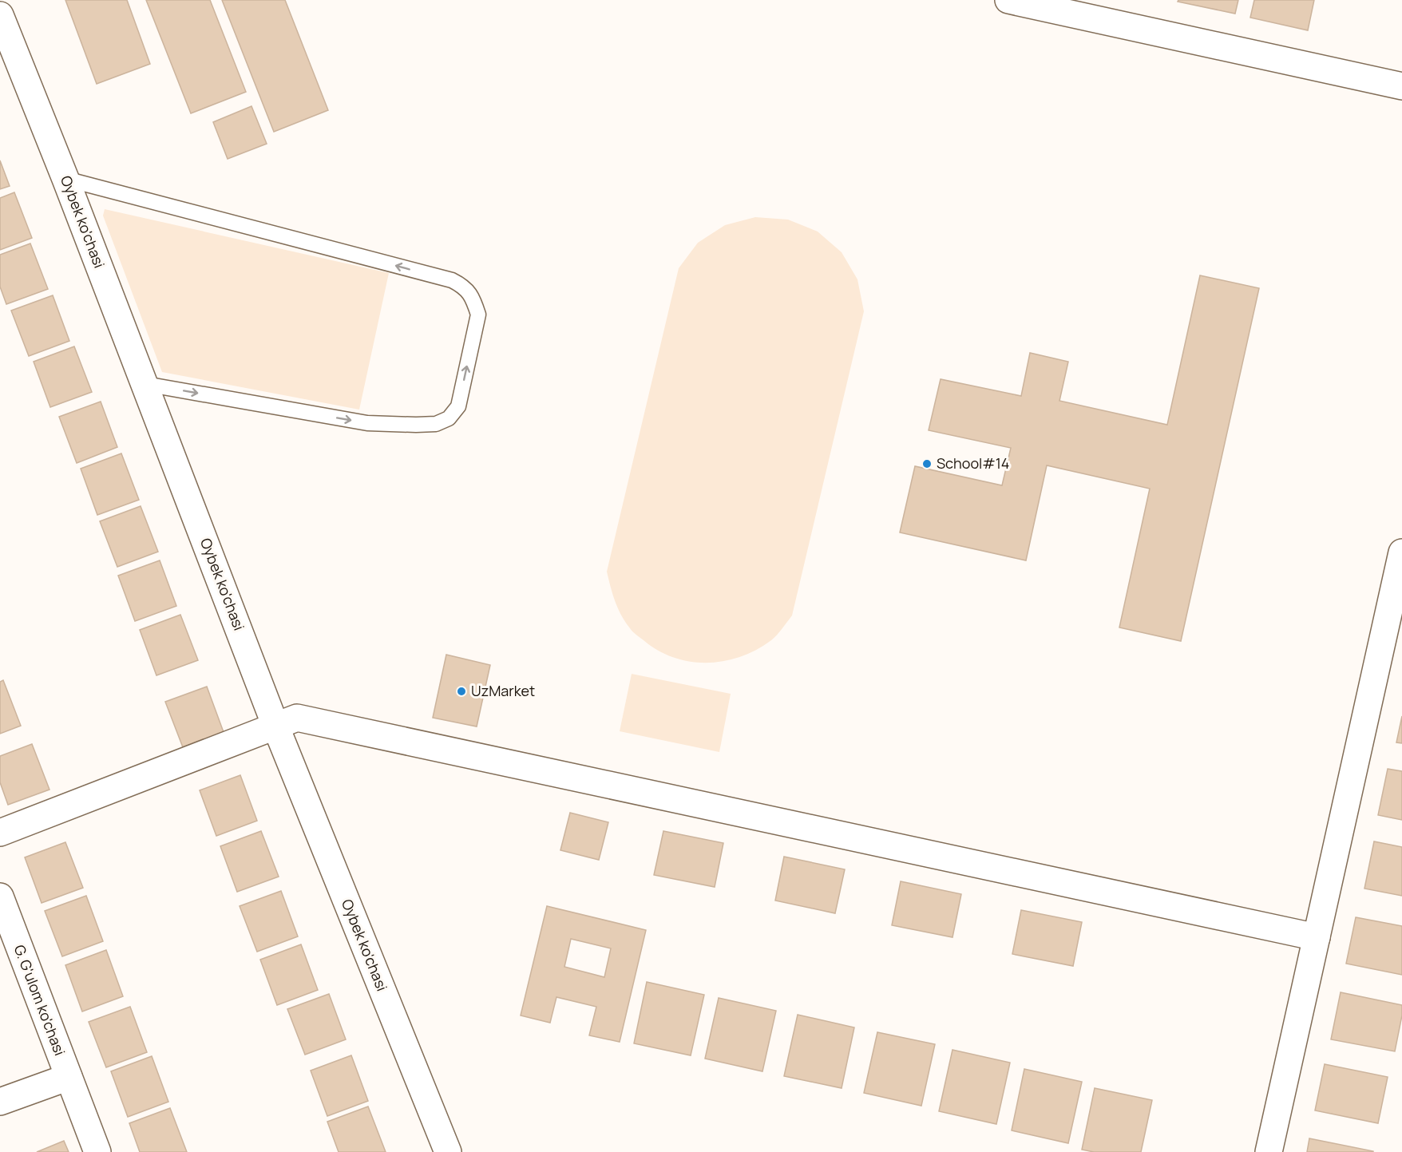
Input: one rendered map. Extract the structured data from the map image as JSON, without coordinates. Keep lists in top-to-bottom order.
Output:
{
  "streets": {
    "street": ["Oybek ko'chasi", "G. G'ulom ko'chasi"]
  },
  "places": ["School#14", "UzMarket"]
}
